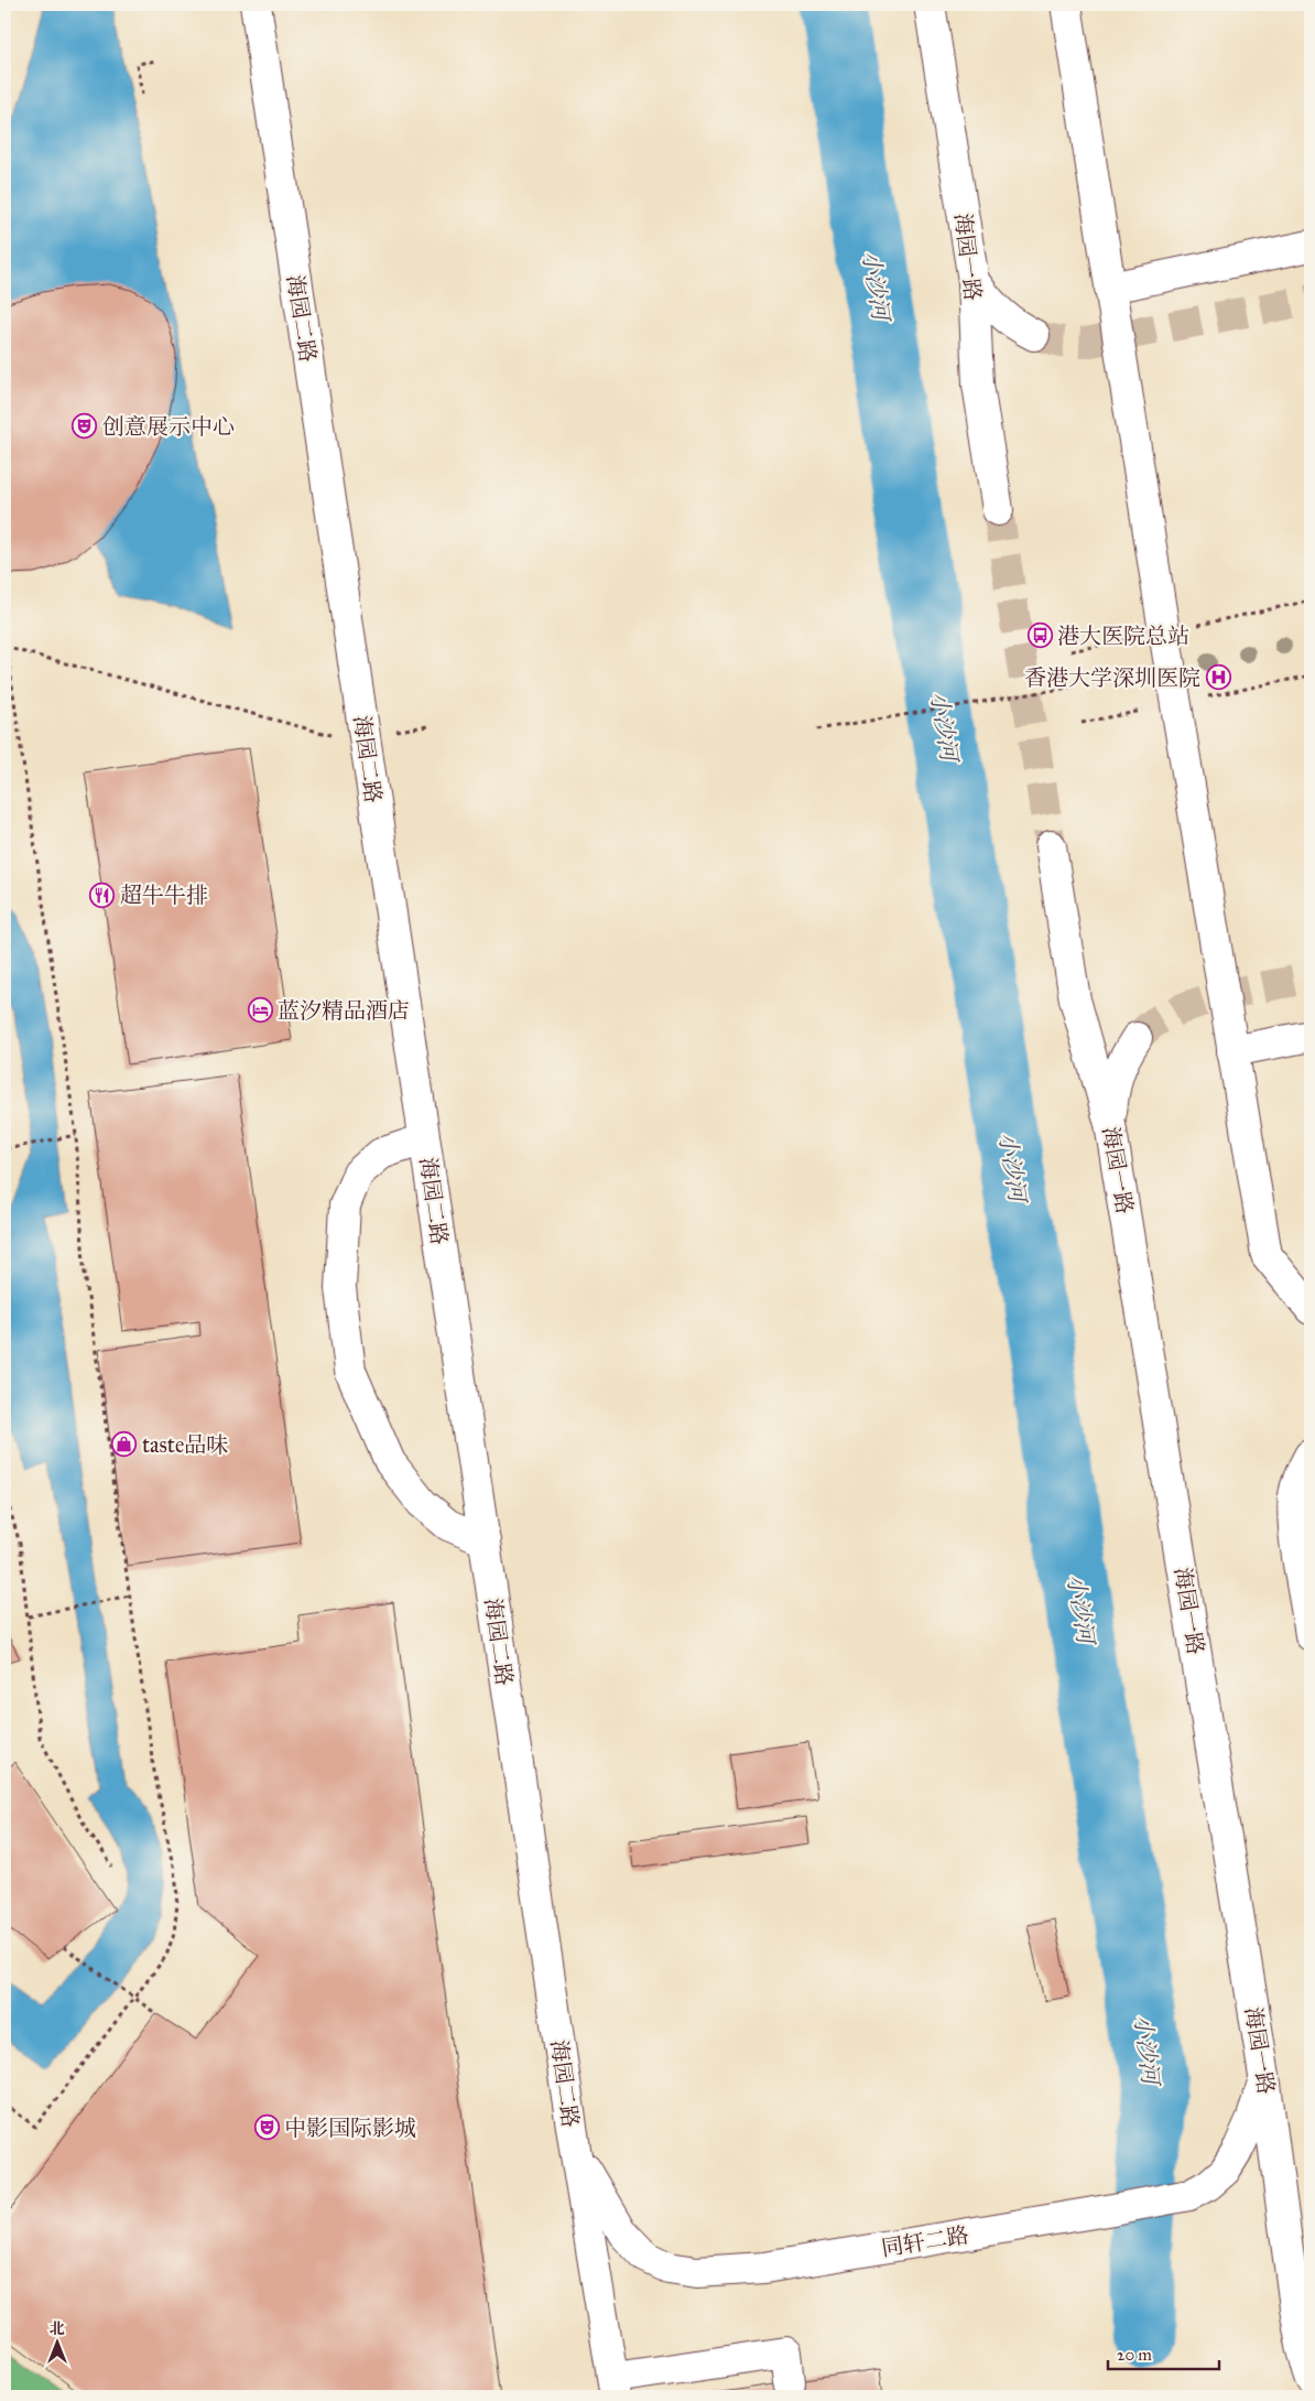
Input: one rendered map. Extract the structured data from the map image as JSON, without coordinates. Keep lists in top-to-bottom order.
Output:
{
  "streets": {
    "street": ["海园一路", "海园二路", "同轩二路"]
  },
  "crossings": [
    ["海园一路", "同轩二路"],
    ["海园二路", "同轩二路"]
  ],
  "water": ["小沙河"],
  "places": {
    "theatre": ["创意展示中心", "中影国际影城"],
    "bus stop": ["港大医院总站"],
    "hospital": ["香港大学深圳医院"],
    "restaurant": ["超牛牛排"],
    "hotel": ["蓝汐精品酒店"],
    "shop": ["taste品味"]
  },
  "scale_bar": "20 m",
  "north": "top"
}
